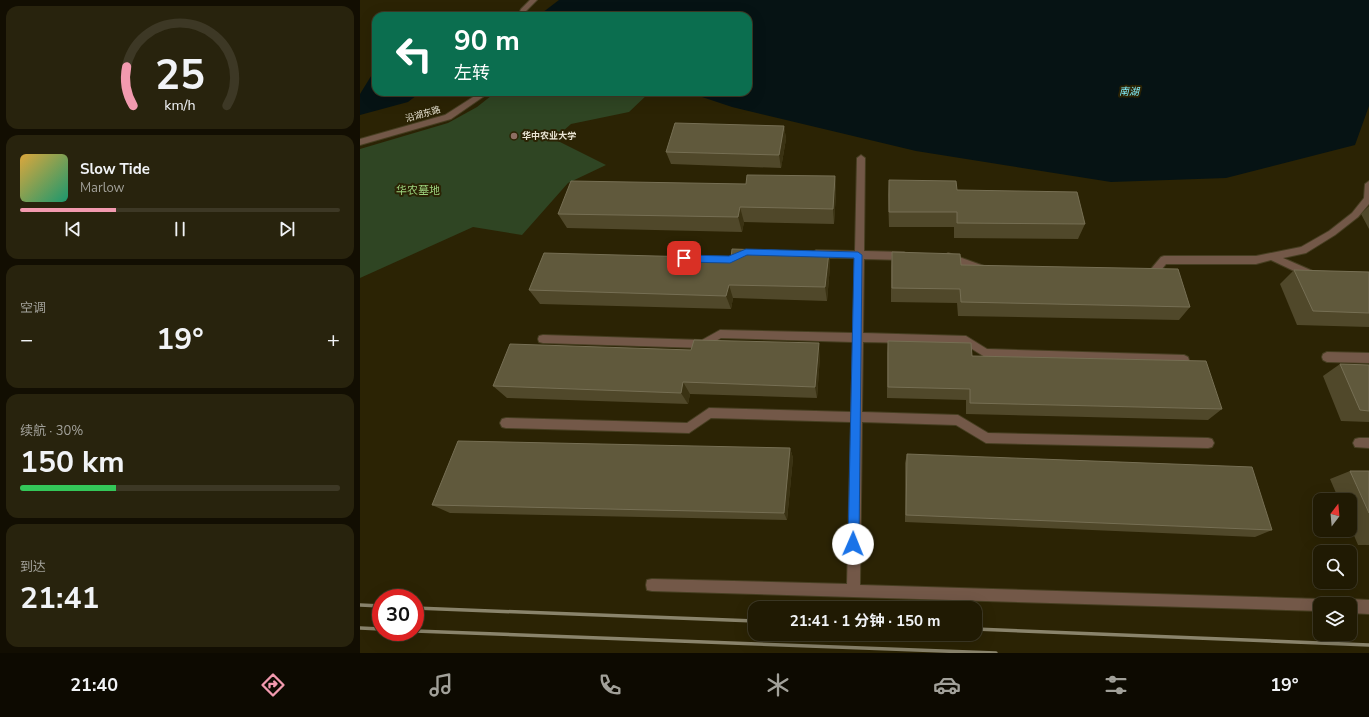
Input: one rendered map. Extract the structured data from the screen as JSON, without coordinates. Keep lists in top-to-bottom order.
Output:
{
  "streets": {
    "street": ["沿湖东路"]
  },
  "water": ["南湖"],
  "parks": ["华农墓地"],
  "places": ["华中农业大学"],
  "north": "top",
  "page": {
    "turn": ["90 m", "左转"],
    "song": ["Slow Tide", "Marlow"],
    "tile": [
      "空调",
      ["续航 · 30%", "150 km"],
      ["到达", "21:41"]
    ],
    "heat": ["−", "19°", "+"],
    "limit": "30",
    "trip": "21:41 · 1 分钟 · 150 m",
    "tabs": ["21:40", "19°"],
    "gauge": ["25", "km/h"]
  }
}
